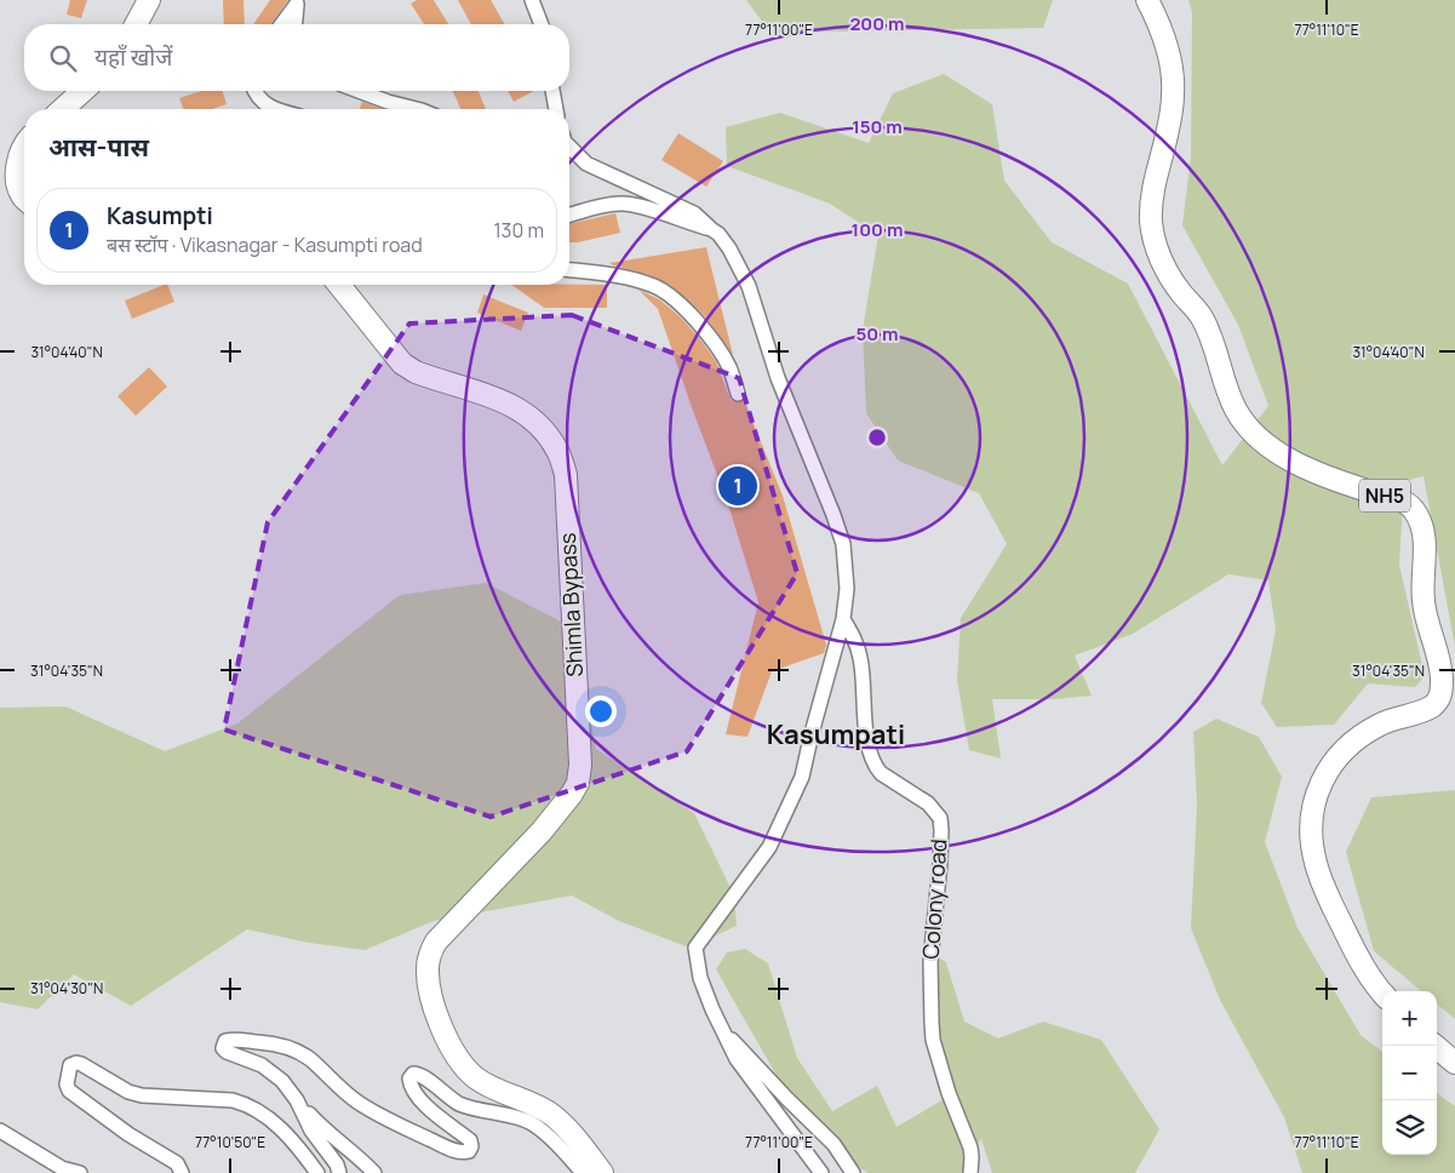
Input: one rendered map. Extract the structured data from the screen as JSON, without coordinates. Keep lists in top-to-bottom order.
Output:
{
  "streets": {
    "highway": ["NH5", "Shimla Bypass"],
    "street": ["Colony road"]
  },
  "districts": ["Kasumpati"],
  "page": {
    "search": "यहाँ खोजें",
    "heading": "आस-पास",
    "list": [
      {
        "mark": "1",
        "name": "Kasumpti",
        "note": "बस स्टॉप · Vikasnagar - Kasumpti road",
        "value": "130 m"
      }
    ],
    "pins": "1",
    "map_buttons": ["+", "−"]
  },
  "coordinates": [
    "77°11'00\"E",
    "77°11'10\"E",
    "31°04'40\"N",
    "31°04'35\"N",
    "31°04'30\"N",
    "77°10'50\"E"
  ],
  "rings": [
    "200 m",
    "150 m",
    "100 m",
    "50 m"
  ]
}
